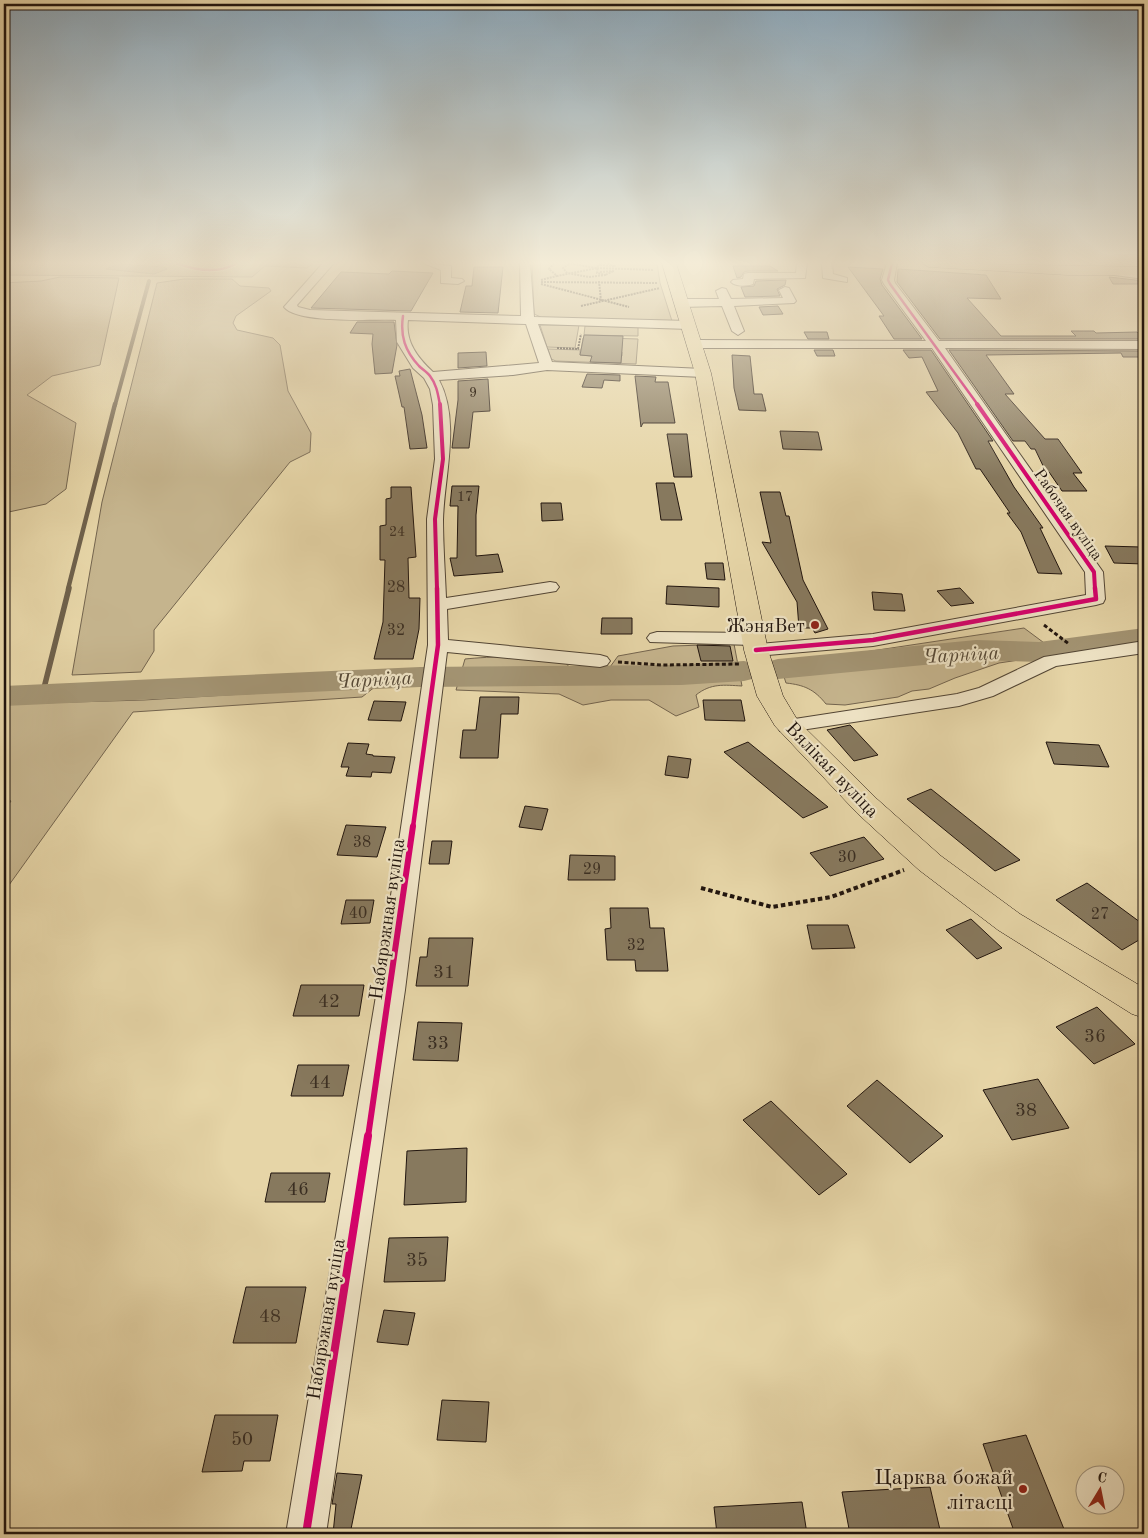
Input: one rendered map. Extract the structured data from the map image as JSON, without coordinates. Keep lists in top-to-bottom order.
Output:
{
  "streets": {
    "main road": ["Вялікая вуліца"],
    "street": ["Рабочая вуліца", "Набярэжная вуліца"]
  },
  "crossings": [
    ["Рабочая вуліца", "Вялікая вуліца"]
  ],
  "water": ["Чарніца"],
  "places": ["ЖэняВет", "Царква божай літасці"],
  "house_numbers": [
    "9",
    "17",
    "24",
    "28",
    "32",
    "38",
    "30",
    "29",
    "40",
    "27",
    "32",
    "31",
    "42",
    "36",
    "33",
    "44",
    "38",
    "46",
    "35",
    "48",
    "50"
  ],
  "north": "top"
}
